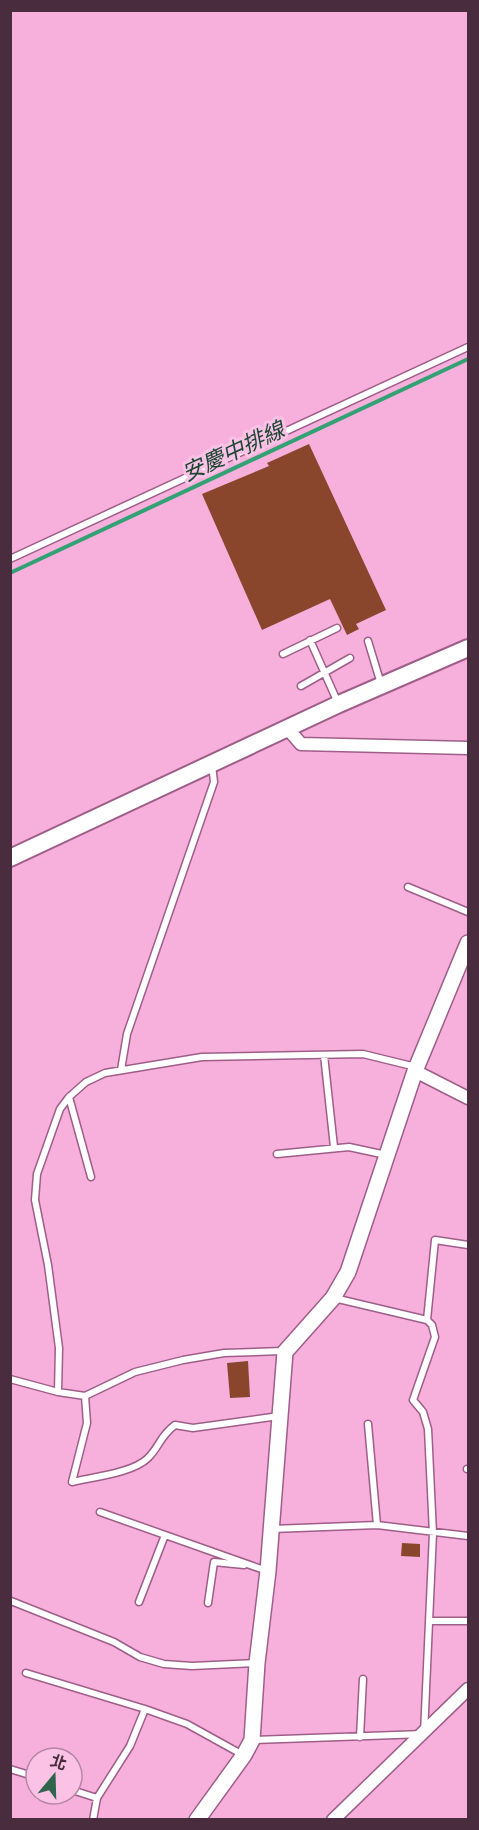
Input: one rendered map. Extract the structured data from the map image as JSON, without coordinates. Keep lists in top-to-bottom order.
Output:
{
  "water": ["安慶中排線"],
  "north": "top"
}
